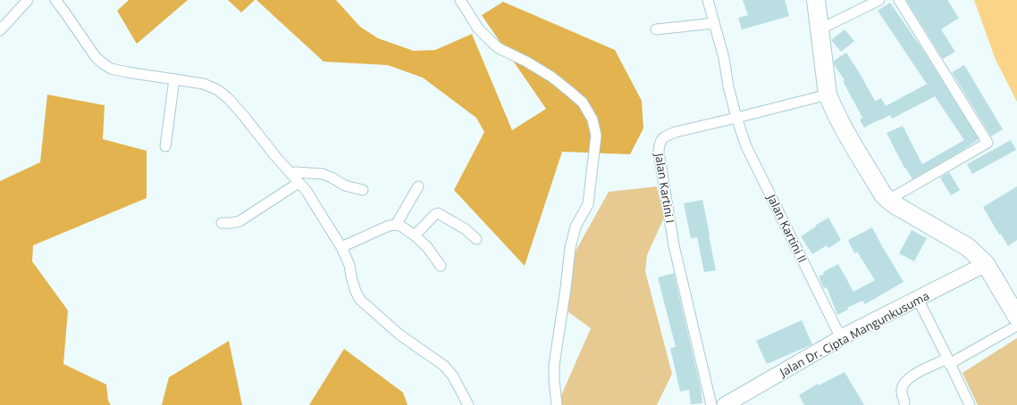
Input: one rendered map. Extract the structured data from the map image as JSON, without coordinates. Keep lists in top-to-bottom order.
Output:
{
  "streets": {
    "main road": ["Jalan Dr. Cipta Mangunkusuma"],
    "street": ["Jalan Kartini I", "Jalan Kartini II"]
  },
  "crossings": [
    ["Jalan Kartini I", "Jalan Kartini II"],
    ["Jalan Kartini II", "Jalan Dr. Cipta Mangunkusuma"]
  ]
}
